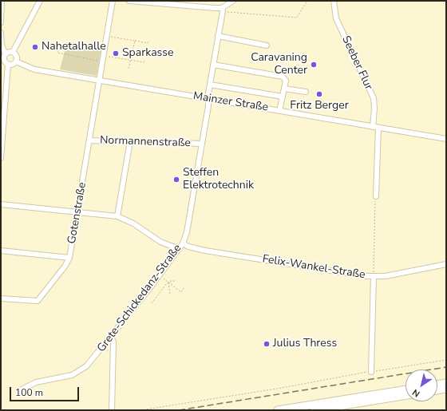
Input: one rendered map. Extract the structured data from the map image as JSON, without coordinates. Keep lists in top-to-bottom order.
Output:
{
  "streets": {
    "street": [
      "Seeber Flur",
      "Mainzer Straße",
      "Normannenstraße",
      "Gotenstraße",
      "Felix-Wankel-Straße",
      "Grete-Schickedanz-Straße"
    ]
  },
  "crossings": [
    ["Seeber Flur", "Mainzer Straße"],
    ["Mainzer Straße", "Gotenstraße"],
    ["Mainzer Straße", "Grete-Schickedanz-Straße"],
    ["Normannenstraße", "Gotenstraße"],
    ["Normannenstraße", "Grete-Schickedanz-Straße"],
    ["Felix-Wankel-Straße", "Grete-Schickedanz-Straße"]
  ],
  "places": [
    "Nahetalhalle",
    "Sparkasse",
    "Caravaning Center",
    "Fritz Berger",
    "Steffen Elektrotechnik",
    "Julius Thress"
  ],
  "scale_bar": "100 m",
  "north": "bottom left"
}
